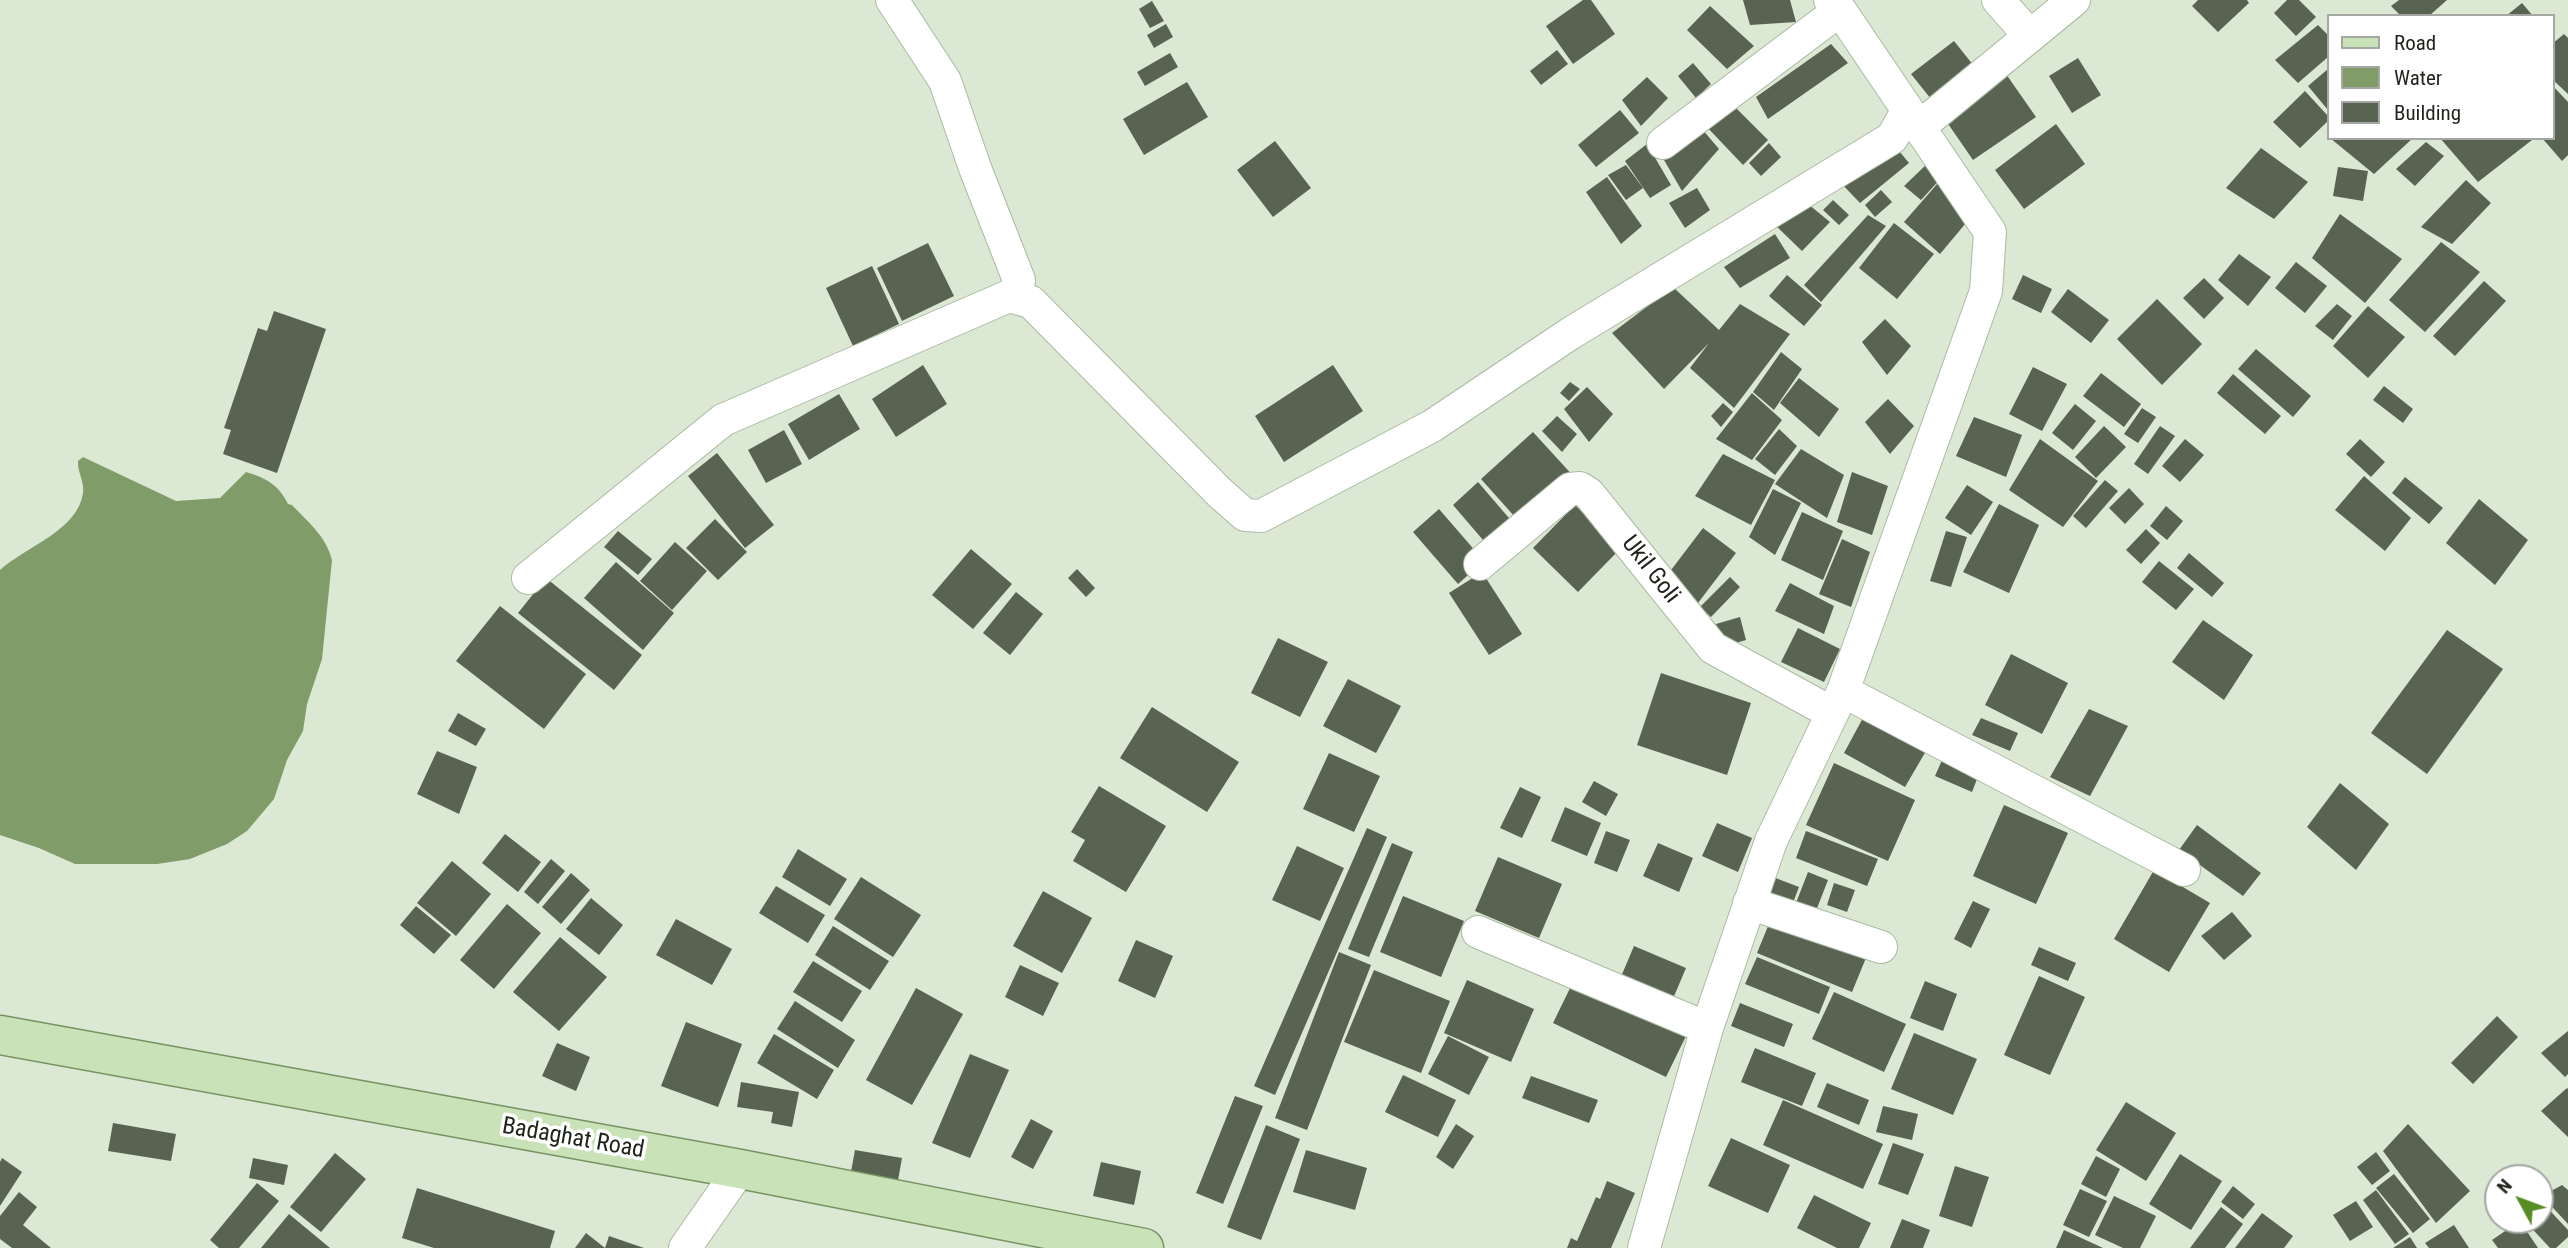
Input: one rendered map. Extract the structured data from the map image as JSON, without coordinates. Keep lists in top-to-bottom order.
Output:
{
  "streets": {
    "main road": ["Badaghat Road"],
    "street": ["Ukil Goli"]
  },
  "legend": ["Road", "Water", "Building"],
  "north": "top left"
}
